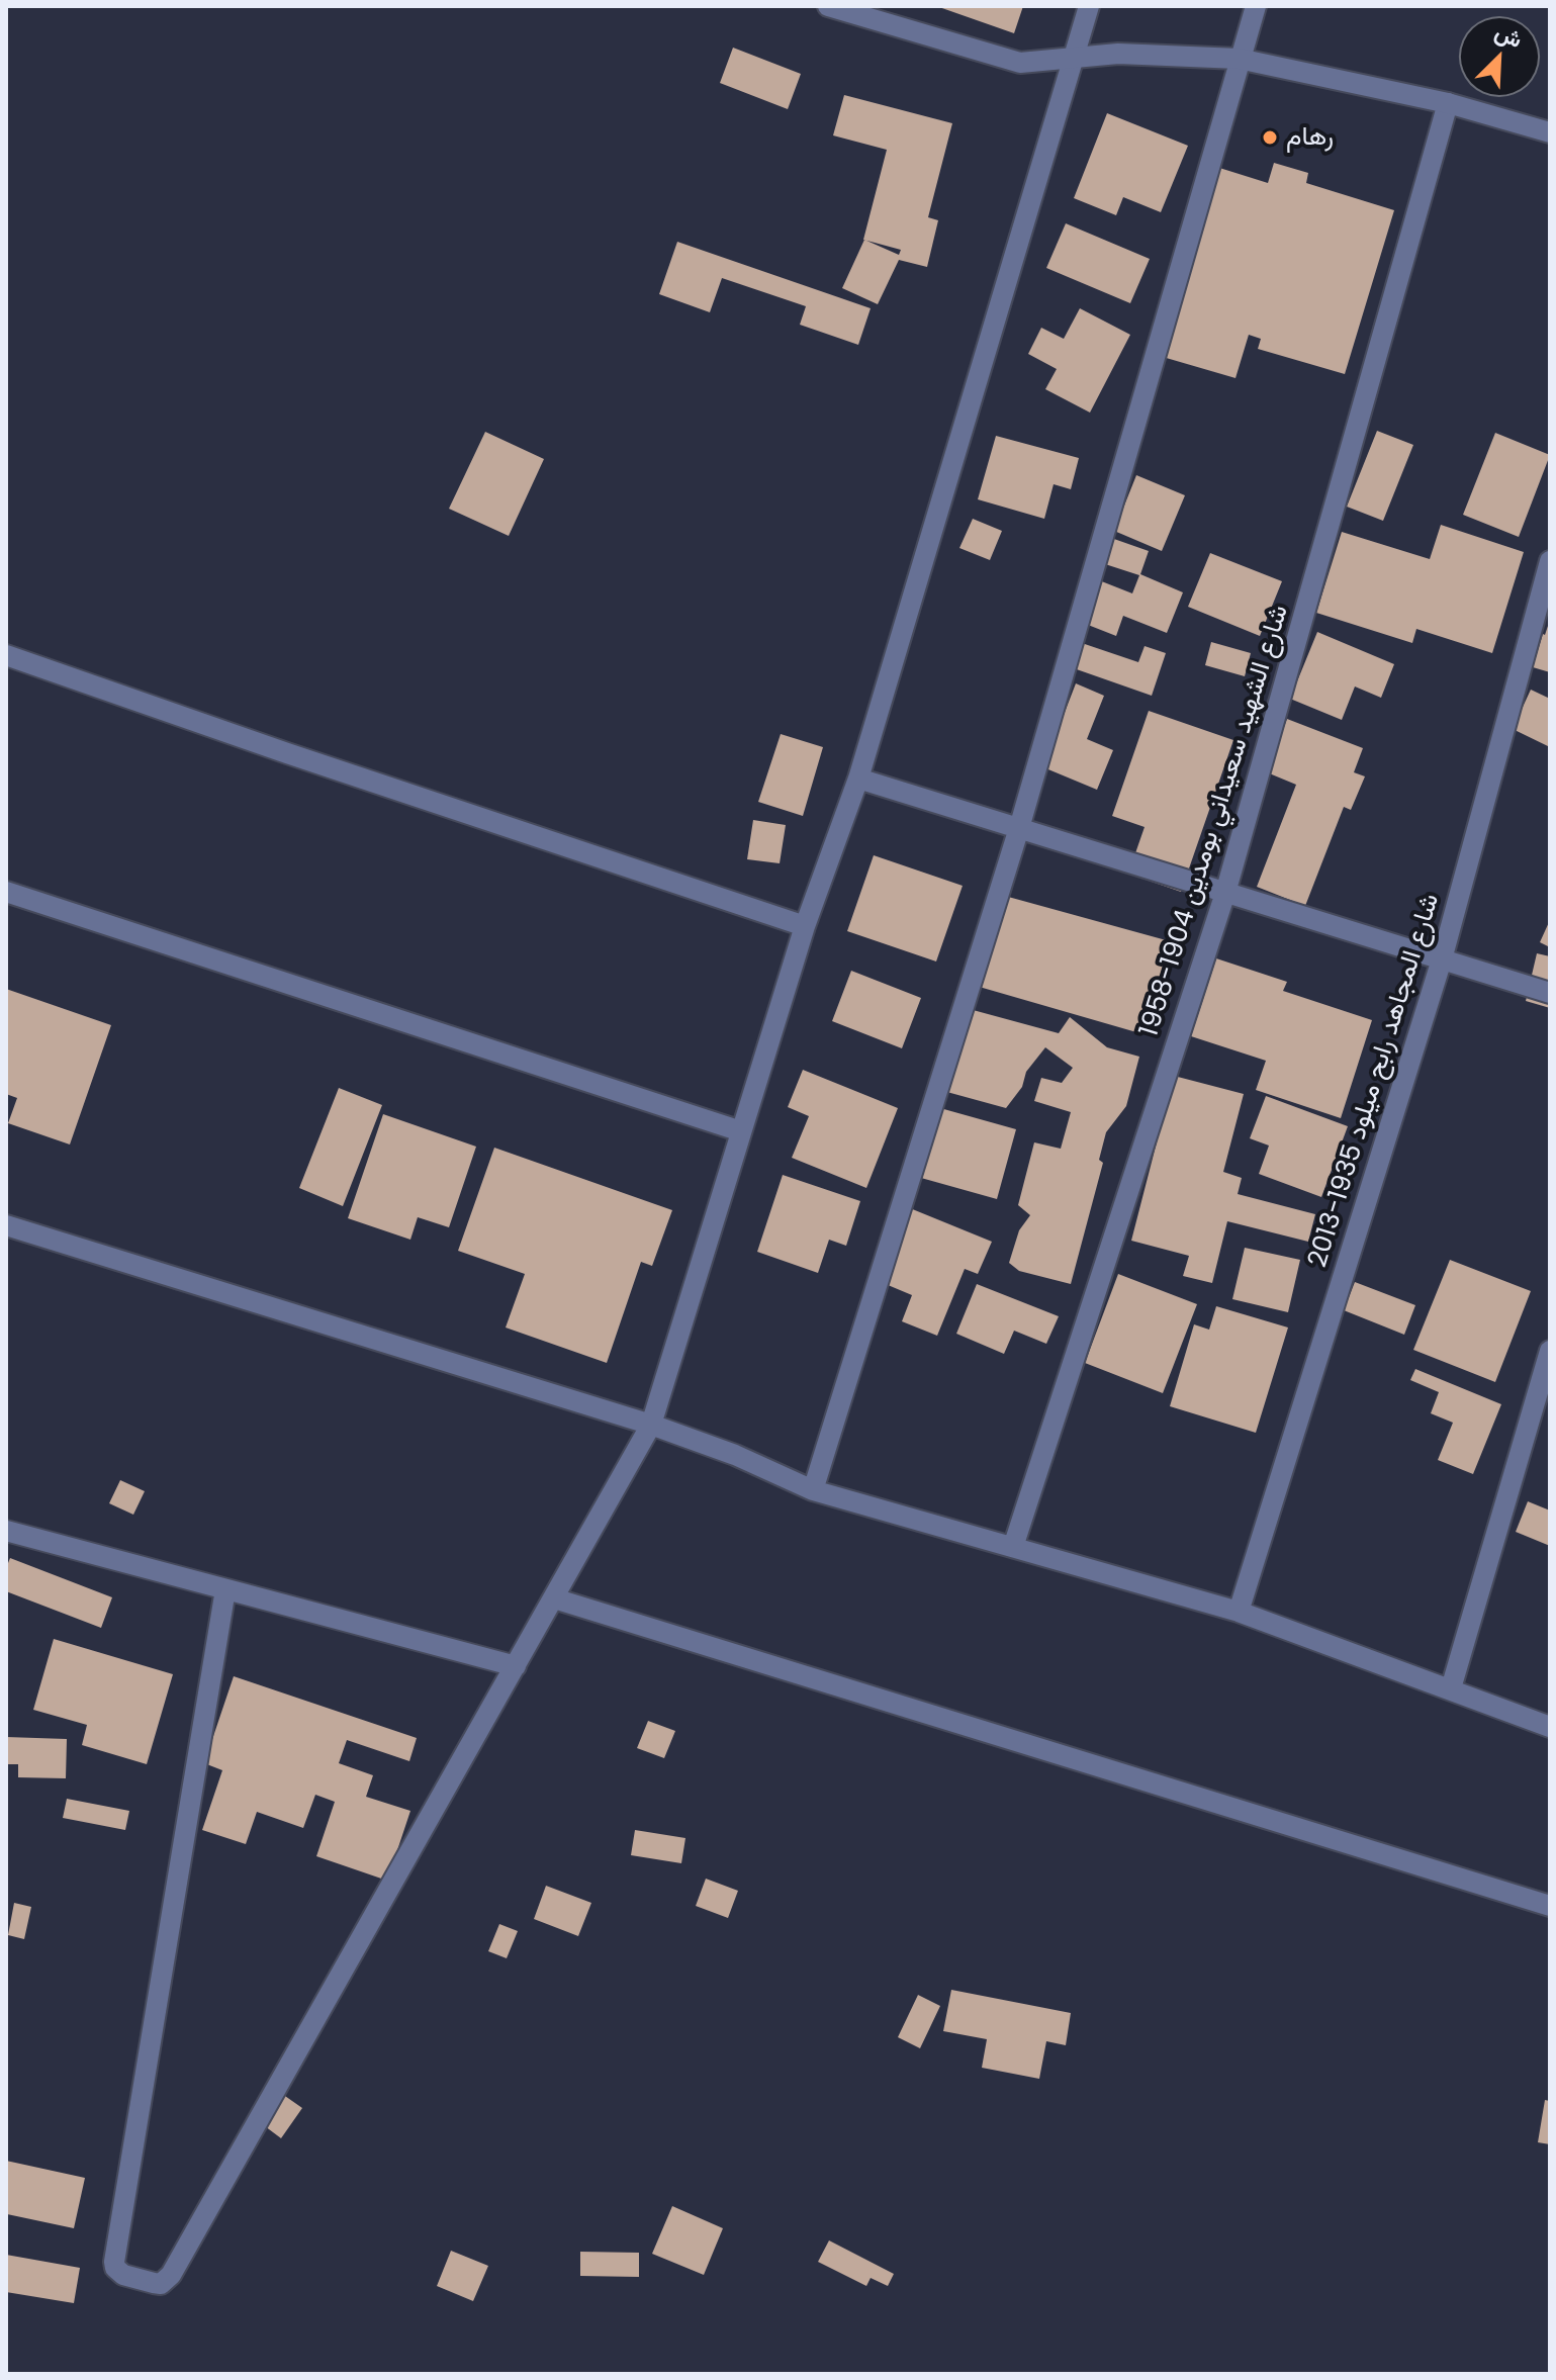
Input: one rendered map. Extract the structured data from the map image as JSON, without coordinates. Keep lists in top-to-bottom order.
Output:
{
  "streets": {
    "street": ["شارع الشهيد سعيداني بومدين 1904-1958", "شارع المجاهد رابح ميلود 1935-2013"]
  },
  "places": ["رهام"],
  "north": "top right"
}
